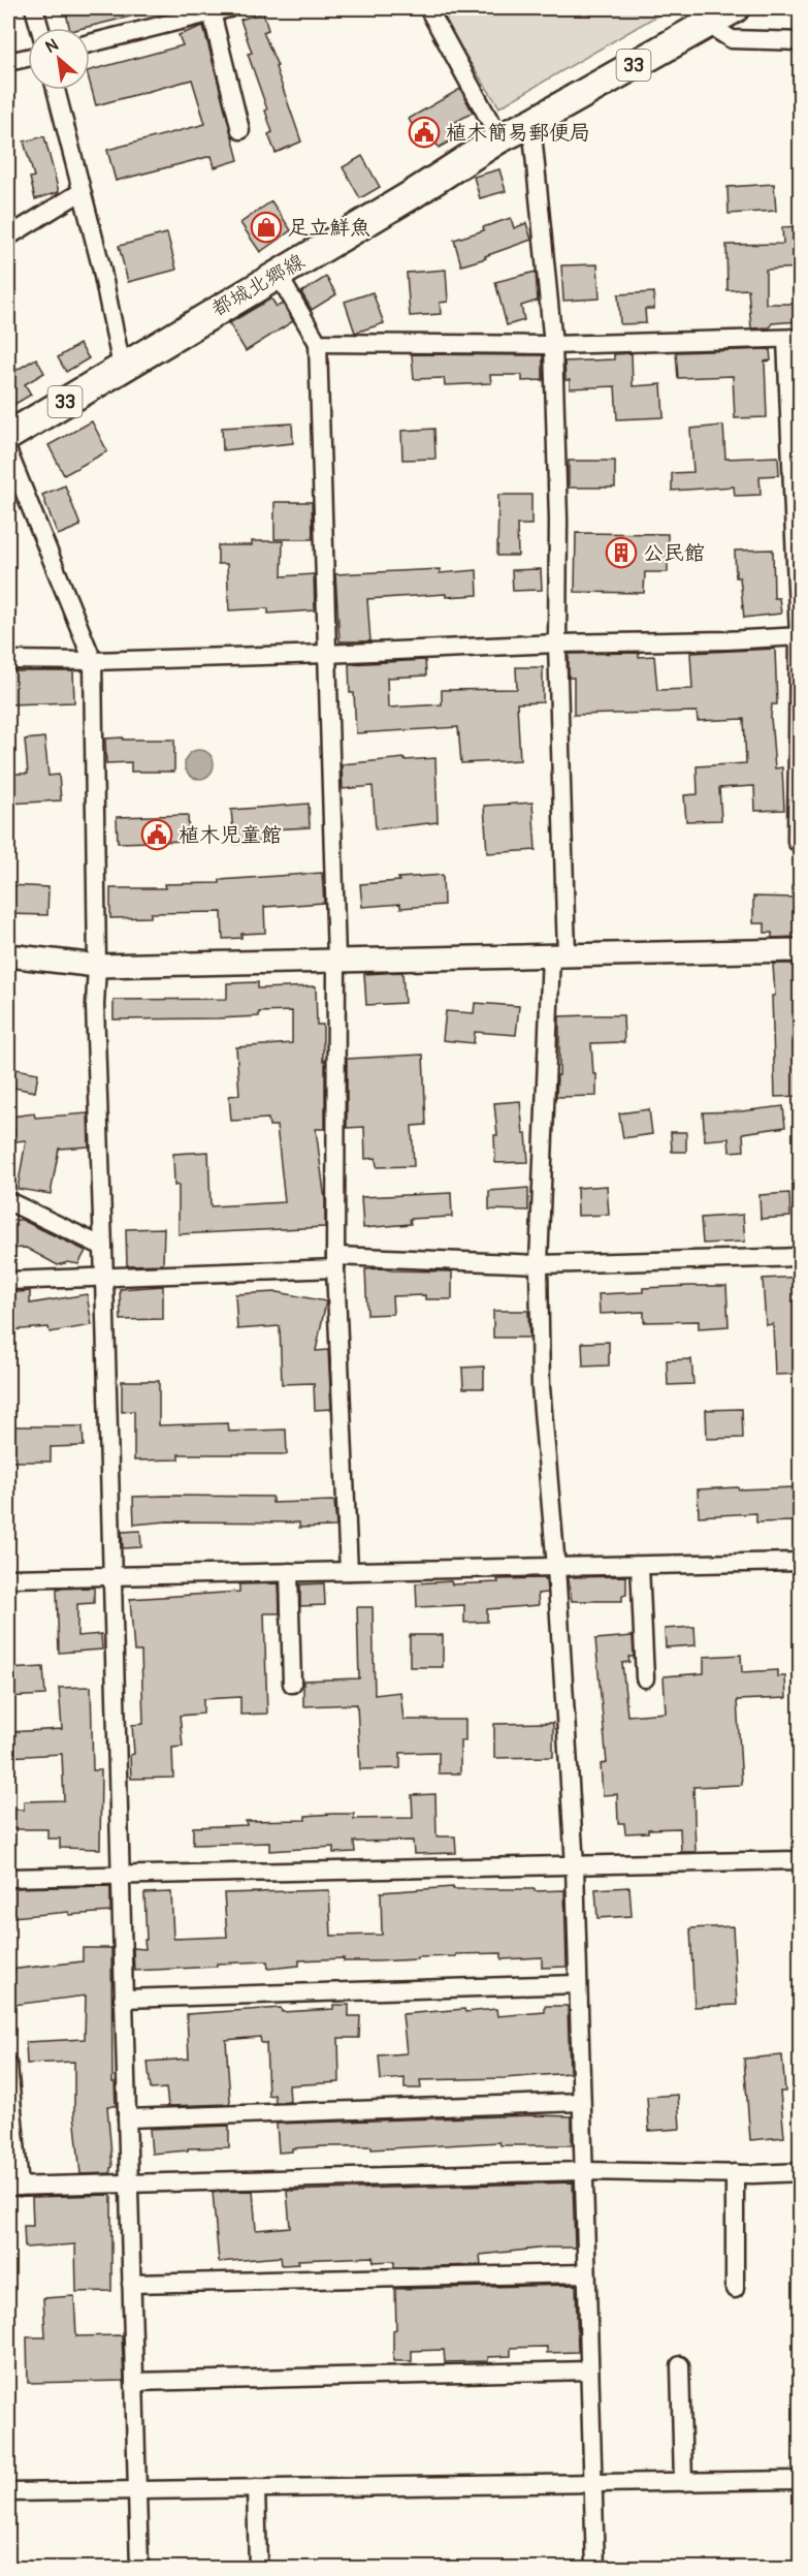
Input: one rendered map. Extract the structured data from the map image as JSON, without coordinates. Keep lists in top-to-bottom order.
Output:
{
  "streets": {
    "main road": ["33", "都城北郷線"]
  },
  "places": {
    "public building": ["植木簡易郵便局", "植木児童館"],
    "shop": ["足立鮮魚"],
    "building": ["公民館"]
  },
  "north": "top left"
}
